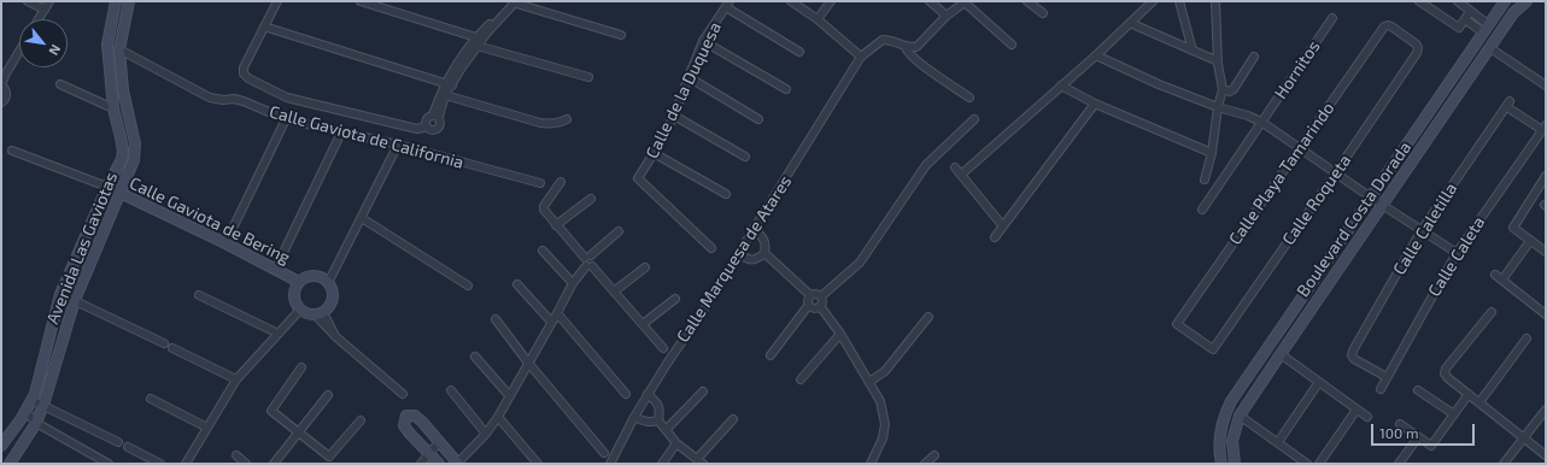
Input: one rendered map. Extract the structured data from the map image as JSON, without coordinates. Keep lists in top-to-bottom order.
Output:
{
  "streets": {
    "street": [
      "Hornitos",
      "Calle de la Duquesa",
      "Calle Gaviota de California",
      "Calle Playa Tamarindo",
      "Calle Roqueta",
      "Boulevard Costa Dorada",
      "Calle Gaviota de Bering",
      "Calle Caletilla",
      "Avenida Las Gaviotas",
      "Calle Caleta",
      "Calle Marquesa de Atares"
    ]
  },
  "crossings": [
    ["Calle Gaviota de California", "Avenida Las Gaviotas"],
    ["Calle Playa Tamarindo", "Calle Roqueta"],
    ["Calle Gaviota de Bering", "Avenida Las Gaviotas"],
    ["Calle Caletilla", "Calle Caleta"]
  ],
  "scale_bar": "100 m",
  "north": "bottom right"
}
